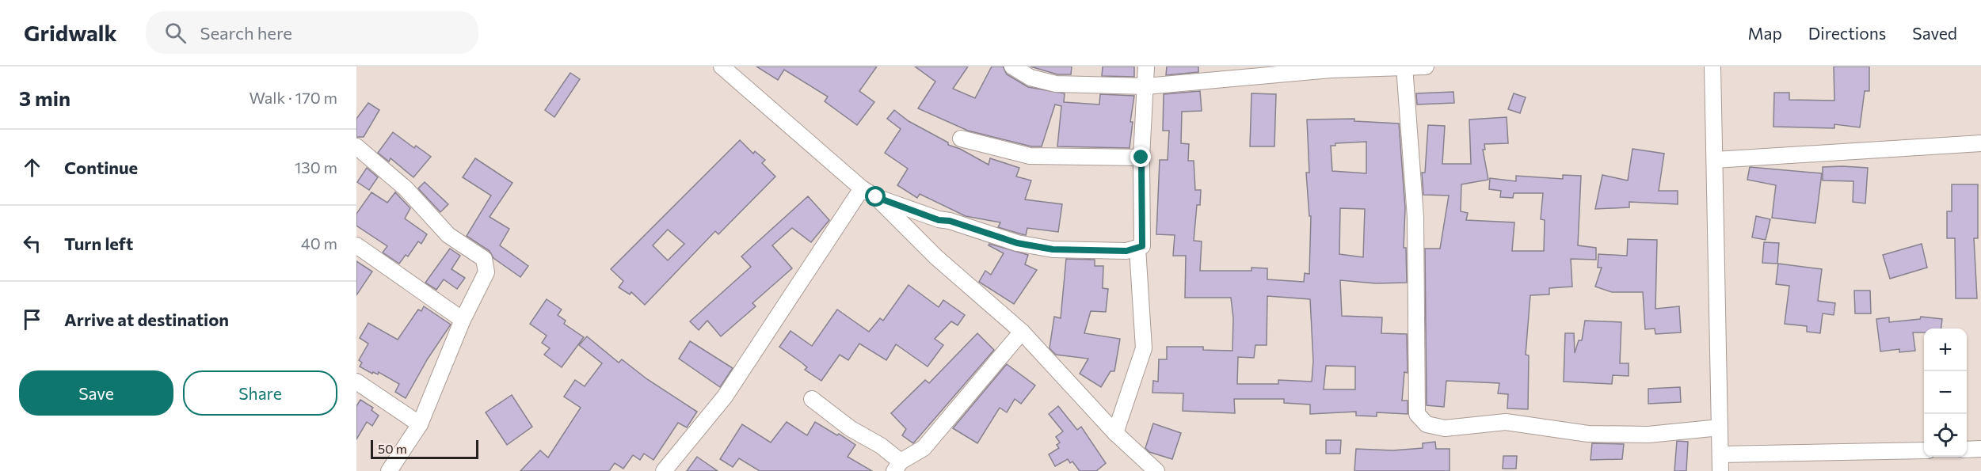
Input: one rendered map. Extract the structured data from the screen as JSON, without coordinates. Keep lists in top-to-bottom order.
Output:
{
  "scale_bar": "50 m",
  "page": {
    "header": "Gridwalk",
    "search": "Search here",
    "nav": ["Map", "Directions", "Saved"],
    "heading": ["3 min", "Walk · 170 m"],
    "list": [
      ["Continue", "130 m"],
      ["Turn left", "40 m"],
      "Arrive at destination"
    ],
    "map_buttons": ["+", "−"],
    "buttons": ["Save", "Share"],
    "scale": "50 m"
  }
}
